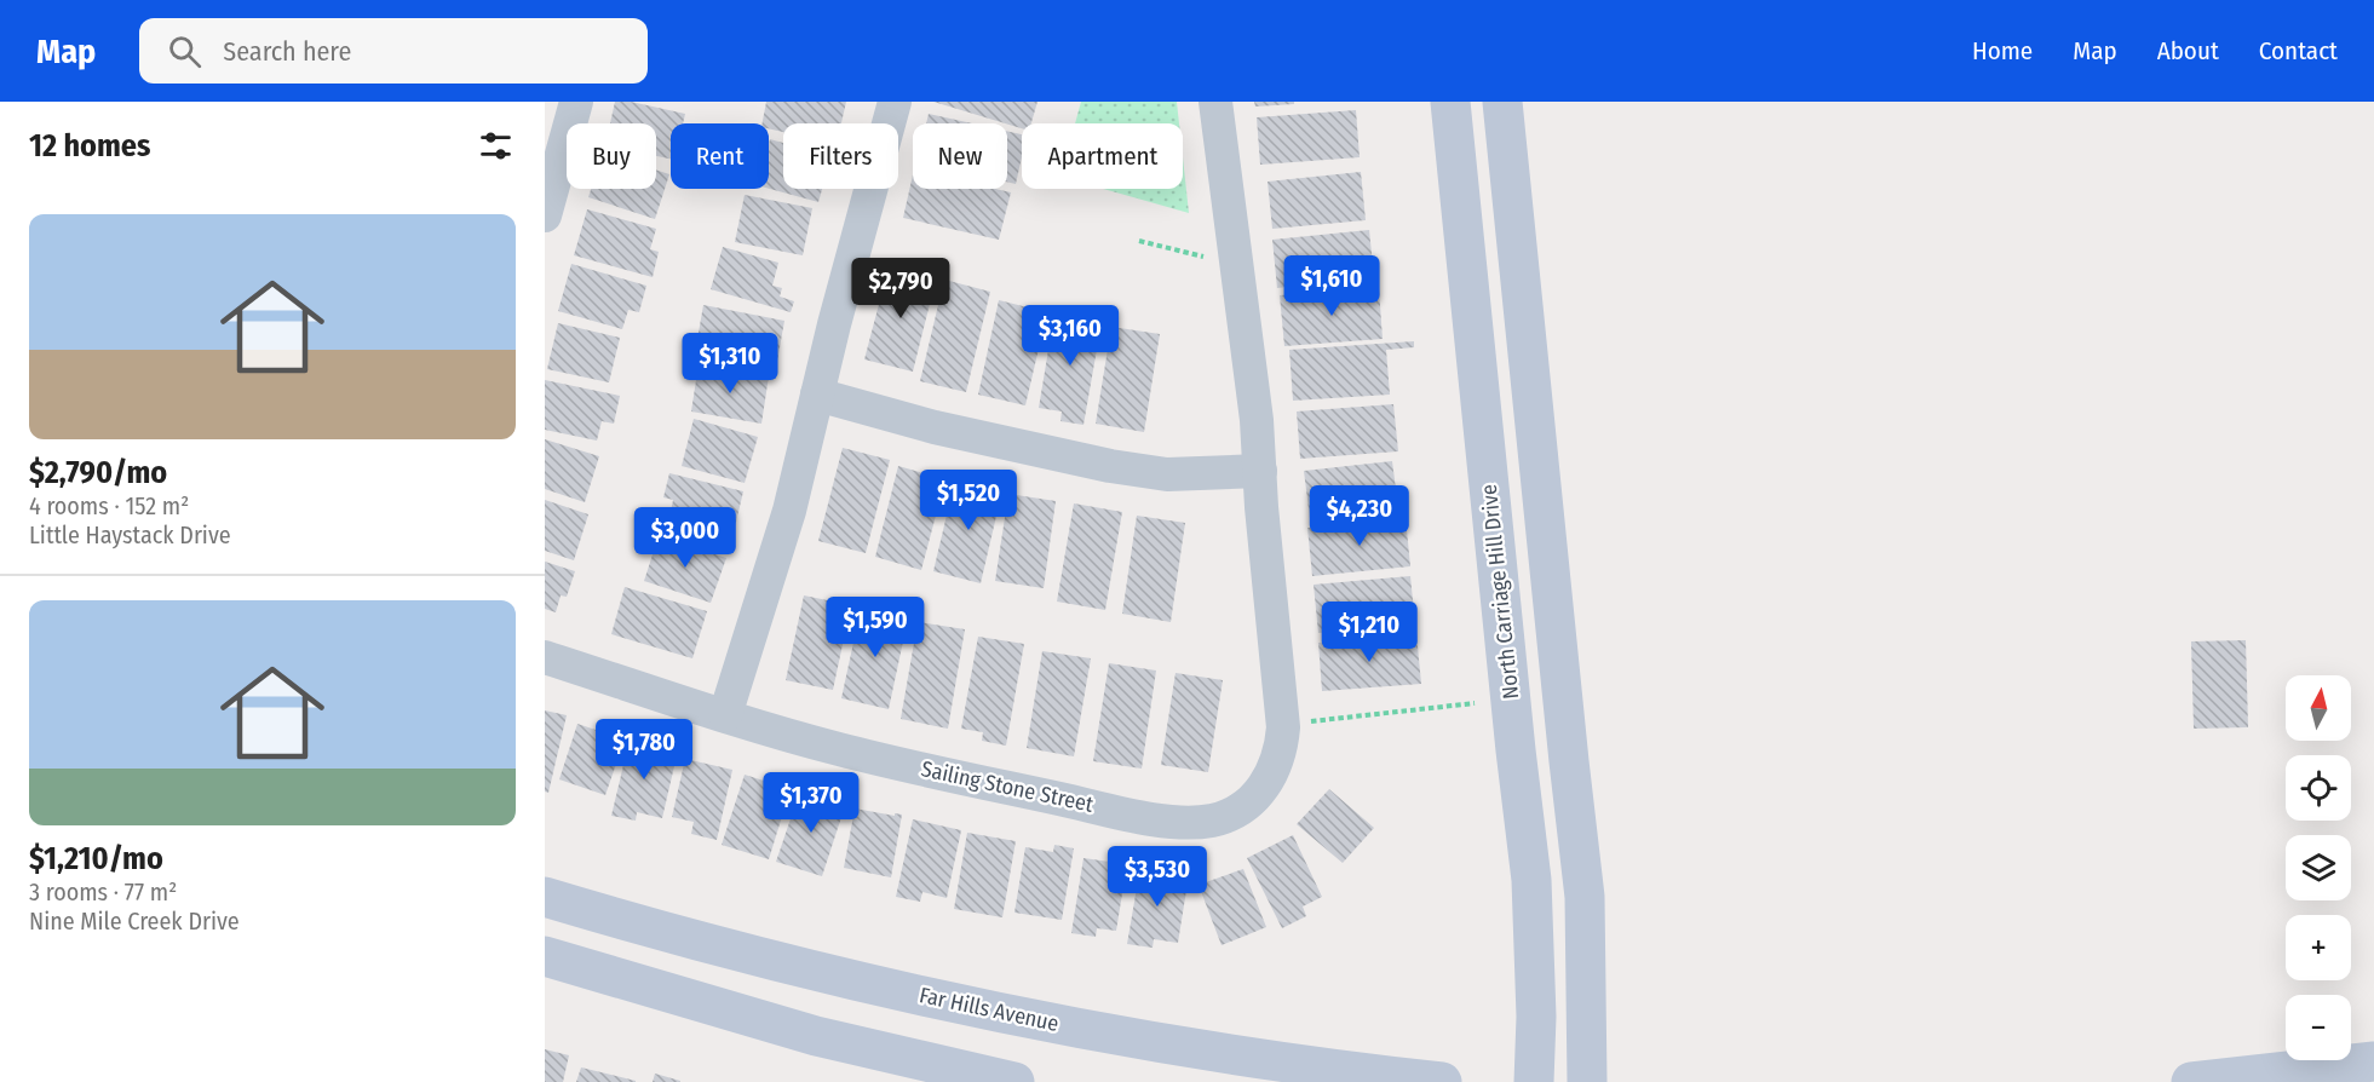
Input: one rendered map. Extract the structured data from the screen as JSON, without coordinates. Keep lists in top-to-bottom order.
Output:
{
  "streets": {
    "street": ["North Carriage Hill Drive", "Sailing Stone Street", "Far Hills Avenue"]
  },
  "north": "top",
  "page": {
    "header": "Map",
    "search": "Search here",
    "nav": [
      "Home",
      "Map",
      "About",
      "Contact"
    ],
    "heading": "12 homes",
    "chip": [
      "Buy",
      "Rent",
      "Filters",
      "New",
      "Apartment"
    ],
    "list": [
      {
        "name": "$2,790/mo",
        "note": "4 rooms · 152 m² · Little Haystack Drive"
      },
      {
        "name": "$1,210/mo",
        "note": "3 rooms · 77 m² · Nine Mile Creek Drive"
      }
    ],
    "price": [
      "$1,610",
      "$2,790",
      "$3,160",
      "$1,310",
      "$1,520",
      "$4,230",
      "$3,000",
      "$1,590",
      "$1,210",
      "$1,780",
      "$1,370",
      "$3,530"
    ],
    "map_buttons": ["+", "−"]
  }
}
